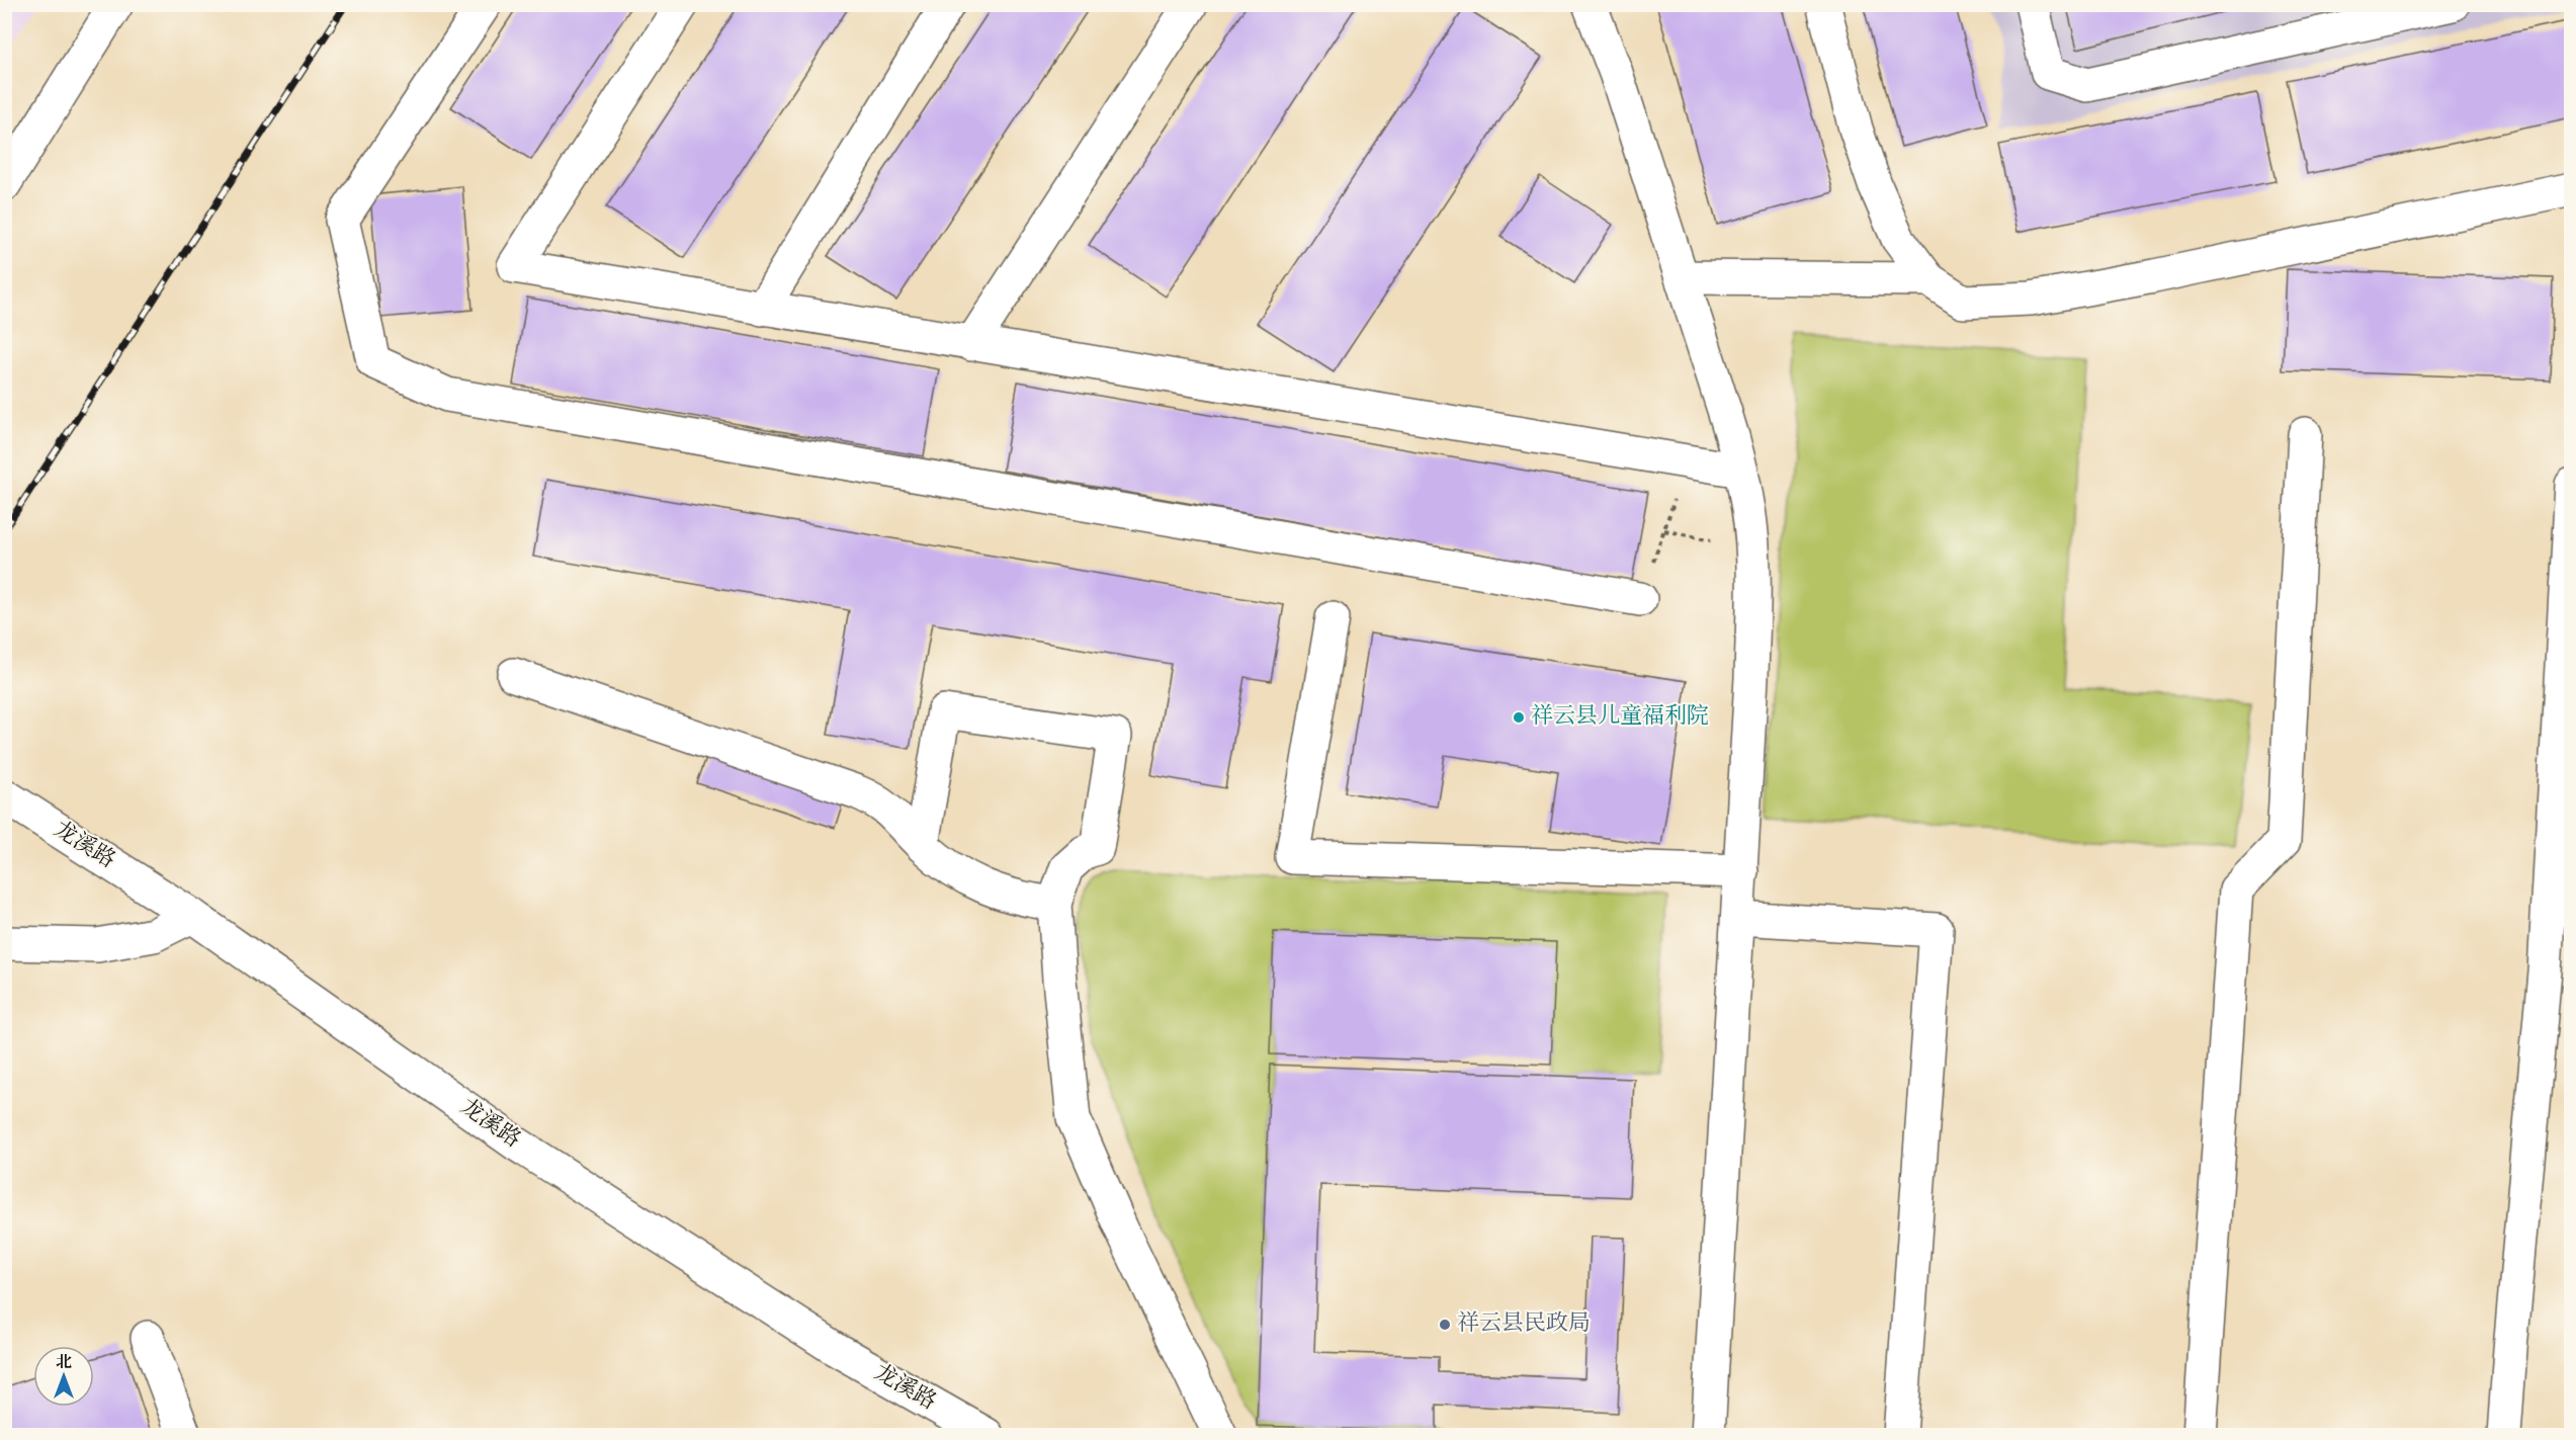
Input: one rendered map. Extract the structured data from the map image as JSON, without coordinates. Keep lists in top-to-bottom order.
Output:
{
  "streets": {
    "street": ["龙溪路"]
  },
  "places": ["祥云县儿童福利院", "祥云县民政局"],
  "north": "top"
}
